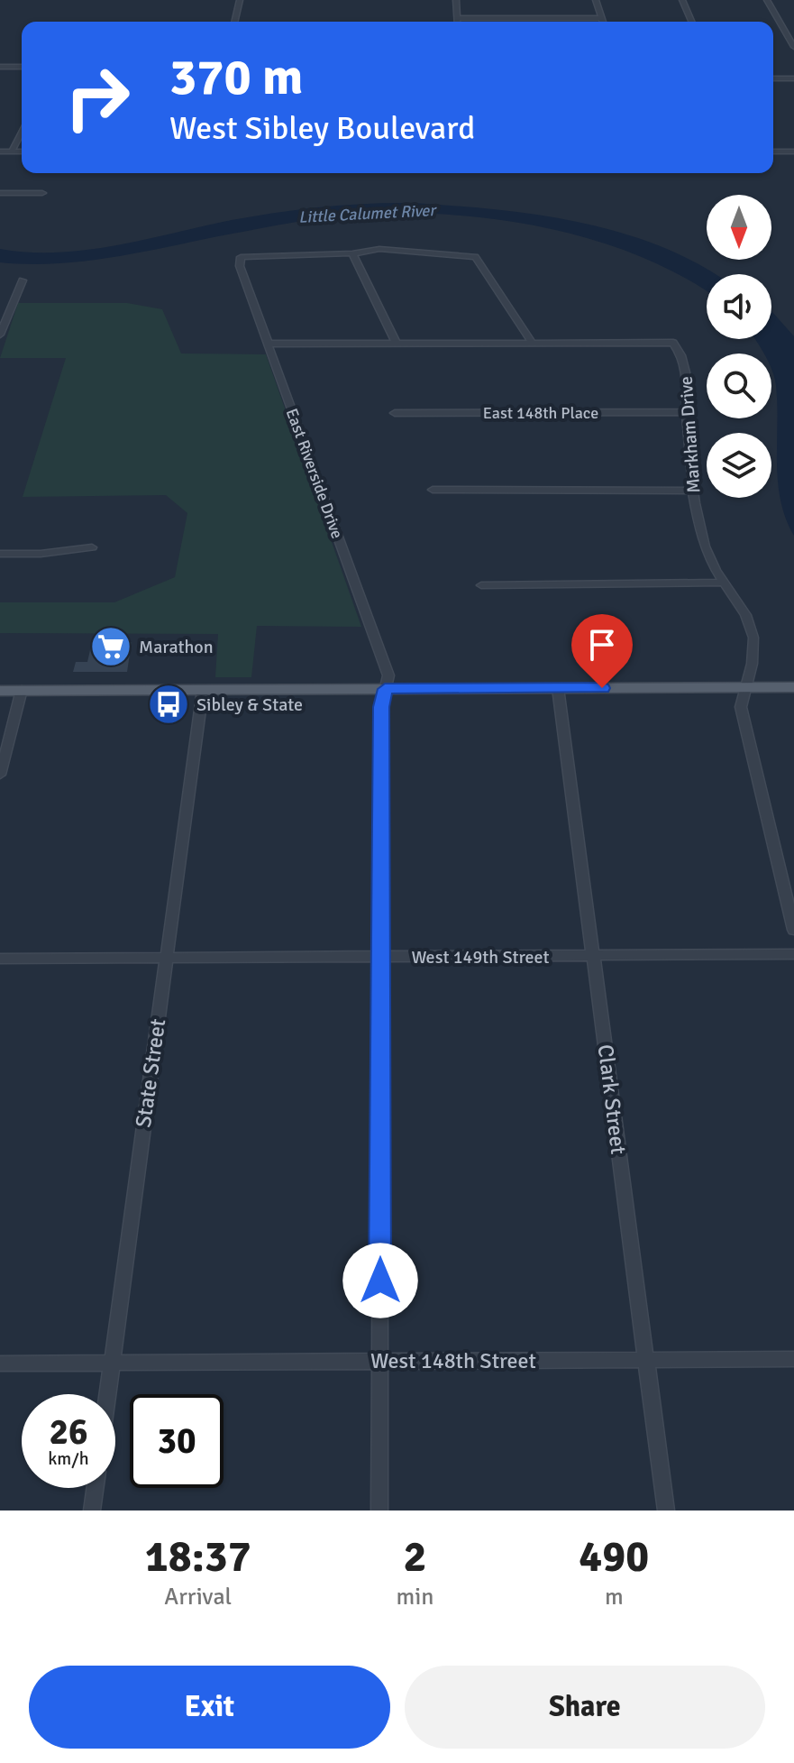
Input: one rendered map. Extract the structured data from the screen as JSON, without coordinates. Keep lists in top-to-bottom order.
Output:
{
  "streets": {
    "street": [
      "East 148th Place",
      "Markham Drive",
      "East Riverside Drive",
      "West 149th Street",
      "State Street",
      "Clark Street",
      "West 148th Street"
    ]
  },
  "crossings": [
    ["East 148th Place", "Markham Drive"],
    ["East Riverside Drive", "West 149th Street"],
    ["East Riverside Drive", "West 148th Street"],
    ["West 149th Street", "State Street"],
    ["West 149th Street", "Clark Street"],
    ["State Street", "West 148th Street"],
    ["Clark Street", "West 148th Street"]
  ],
  "water": ["Little Calumet River"],
  "places": {
    "supermarket": ["Marathon"],
    "bus stop": ["Sibley & State"]
  },
  "north": "bottom",
  "page": {
    "turn": ["370 m", "West Sibley Boulevard"],
    "speed": "26 km/h",
    "limit": "30",
    "eta": [
      "18:37",
      "Arrival",
      "2",
      "min",
      "490",
      "m"
    ],
    "buttons": ["Exit", "Share"]
  }
}
